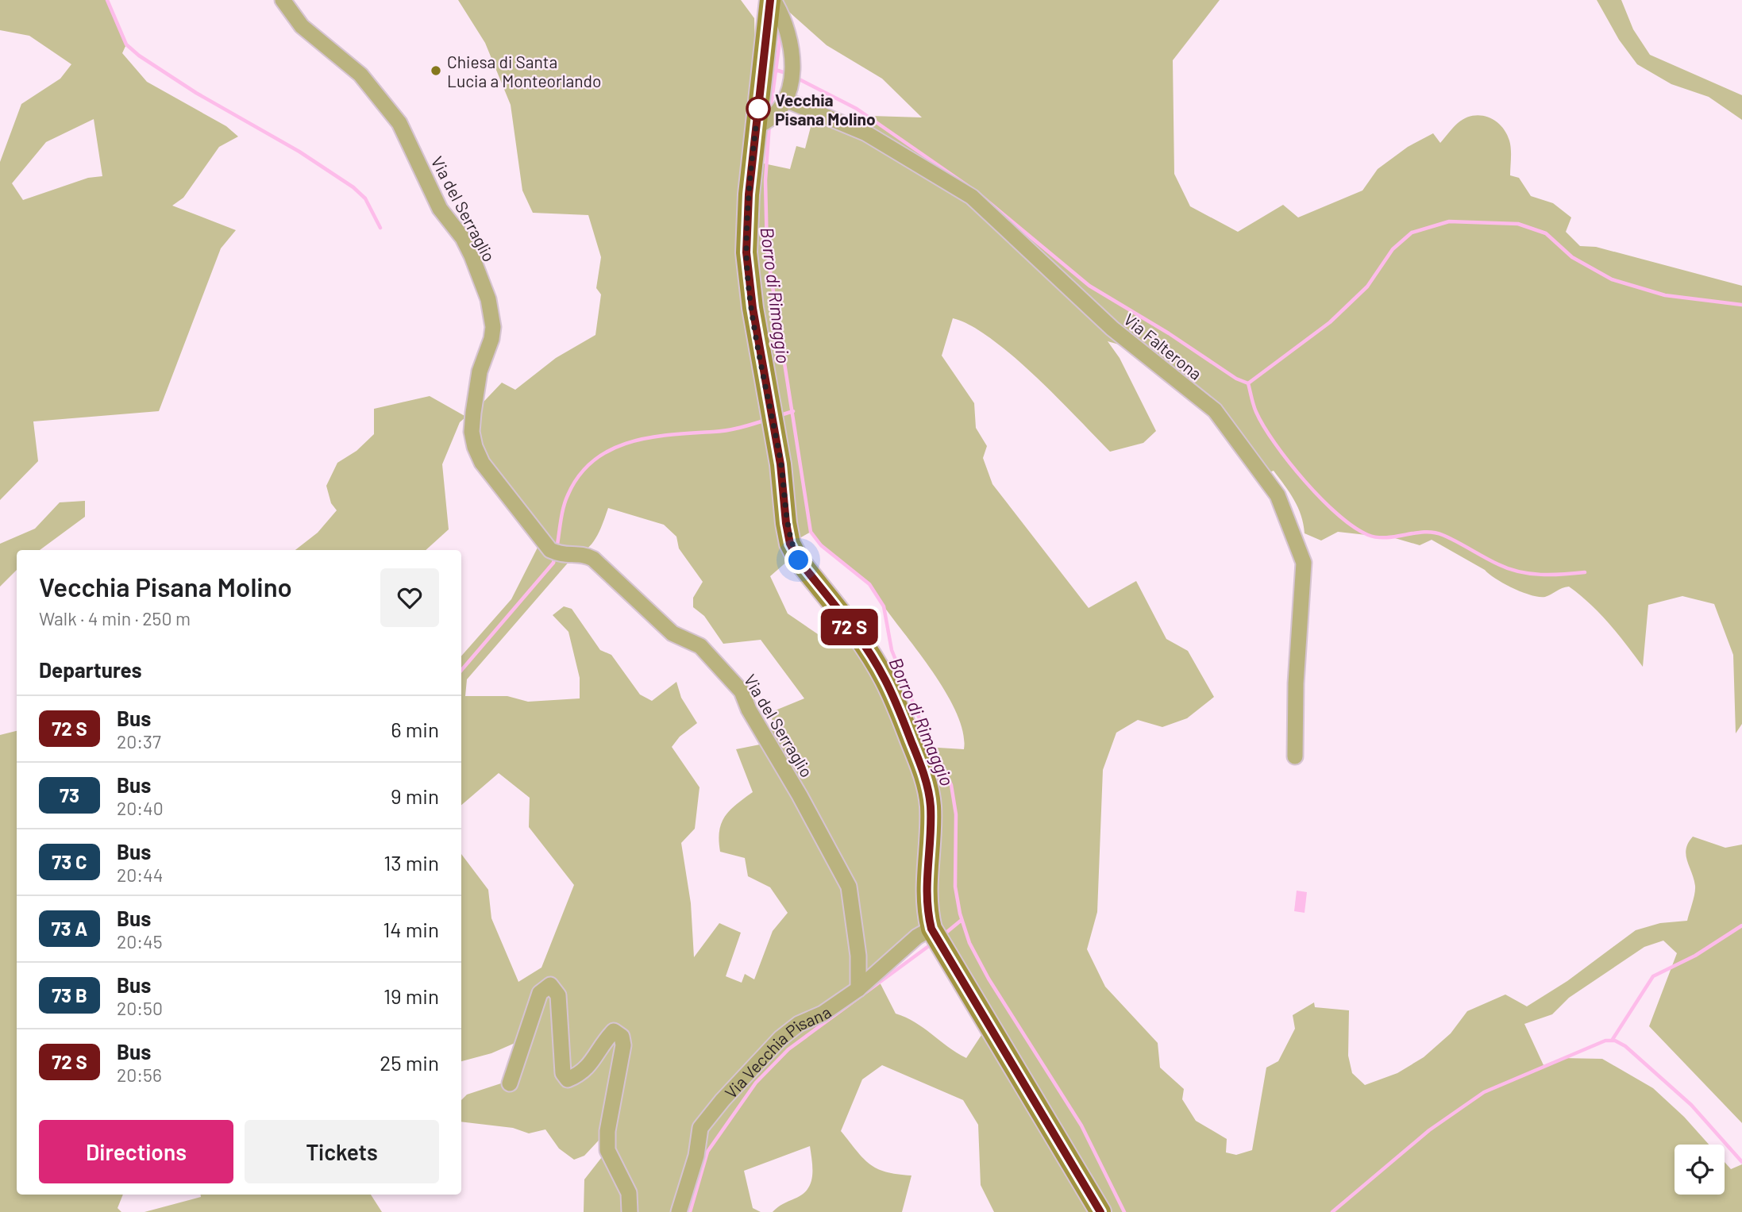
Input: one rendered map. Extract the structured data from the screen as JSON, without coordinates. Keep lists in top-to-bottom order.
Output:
{
  "streets": {
    "street": ["Via del Serraglio", "Via Falterona", "Via Vecchia Pisana"]
  },
  "crossings": [
    ["Via del Serraglio", "Via Vecchia Pisana"]
  ],
  "water": ["Borro di Rimaggio"],
  "places": ["Chiesa di Santa Lucia a Monteorlando", "Vecchia Pisana Molino"],
  "page": {
    "on_map": "72 S",
    "heading": [
      ["Vecchia Pisana Molino", "Walk · 4 min · 250 m"],
      "Departures"
    ],
    "list": [
      {
        "mark": "72 S",
        "name": "Bus",
        "note": "20:37",
        "value": "6 min"
      },
      {
        "mark": "73",
        "name": "Bus",
        "note": "20:40",
        "value": "9 min"
      },
      {
        "mark": "73 C",
        "name": "Bus",
        "note": "20:44",
        "value": "13 min"
      },
      {
        "mark": "73 A",
        "name": "Bus",
        "note": "20:45",
        "value": "14 min"
      },
      {
        "mark": "73 B",
        "name": "Bus",
        "note": "20:50",
        "value": "19 min"
      },
      {
        "mark": "72 S",
        "name": "Bus",
        "note": "20:56",
        "value": "25 min"
      }
    ],
    "buttons": ["Directions", "Tickets"]
  }
}
